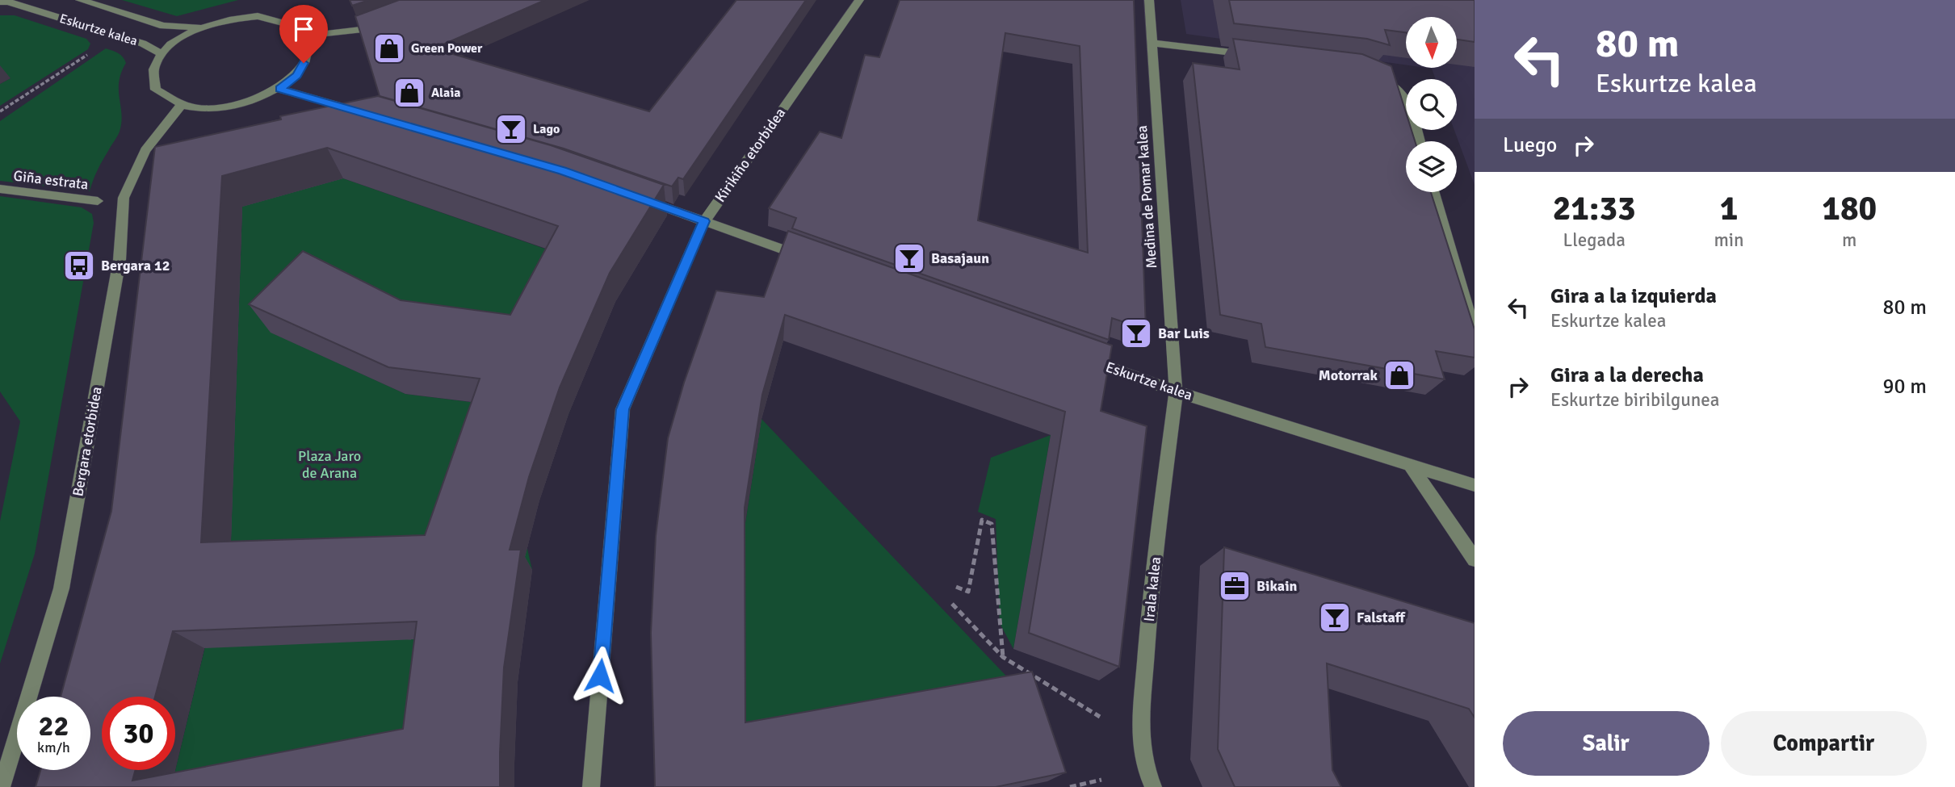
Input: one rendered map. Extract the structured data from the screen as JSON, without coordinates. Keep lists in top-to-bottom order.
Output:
{
  "streets": {
    "street": [
      "Eskurtze kalea",
      "Kirikiño etorbidea",
      "Giña estrata",
      "Medina de Pomar kalea",
      "Bergara etorbidea",
      "Irala kalea"
    ]
  },
  "crossings": [
    ["Eskurtze kalea", "Medina de Pomar kalea"],
    ["Eskurtze kalea", "Irala kalea"],
    ["Medina de Pomar kalea", "Irala kalea"]
  ],
  "parks": ["Plaza Jaro de Arana"],
  "places": {
    "shop": ["Green Power", "Alaia", "Motorrak"],
    "bar": [
      "Lago",
      "Basajaun",
      "Bar Luis",
      "Falstaff"
    ],
    "bus stop": ["Bergara 12"],
    "office": ["Bikain"]
  },
  "north": "bottom",
  "page": {
    "turn": ["80 m", "Eskurtze kalea"],
    "then": "Luego",
    "eta": [
      "21:33",
      "Llegada",
      "1",
      "min",
      "180",
      "m"
    ],
    "list": [
      {
        "name": "Gira a la izquierda",
        "note": "Eskurtze kalea",
        "value": "80 m"
      },
      {
        "name": "Gira a la derecha",
        "note": "Eskurtze biribilgunea",
        "value": "90 m"
      }
    ],
    "speed": "22 km/h",
    "limit": "30",
    "buttons": ["Salir", "Compartir"]
  }
}
